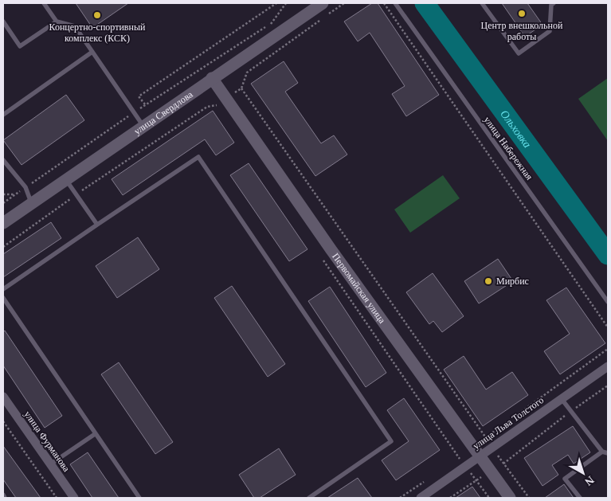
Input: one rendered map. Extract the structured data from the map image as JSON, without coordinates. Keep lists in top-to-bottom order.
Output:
{
  "streets": {
    "main road": ["улица Свердлова", "Первомайская улица"],
    "street": ["улица Льва Толстого", "улица Фурманова"],
    "lane": ["улица Набережная"]
  },
  "crossings": [
    ["улица Свердлова", "Первомайская улица"],
    ["Первомайская улица", "улица Льва Толстого"]
  ],
  "water": ["Ольховка"],
  "places": ["Центр внешкольной работы", "Концертно-спортивный комплекс (КСК)", "Мирбис"],
  "north": "bottom right"
}
